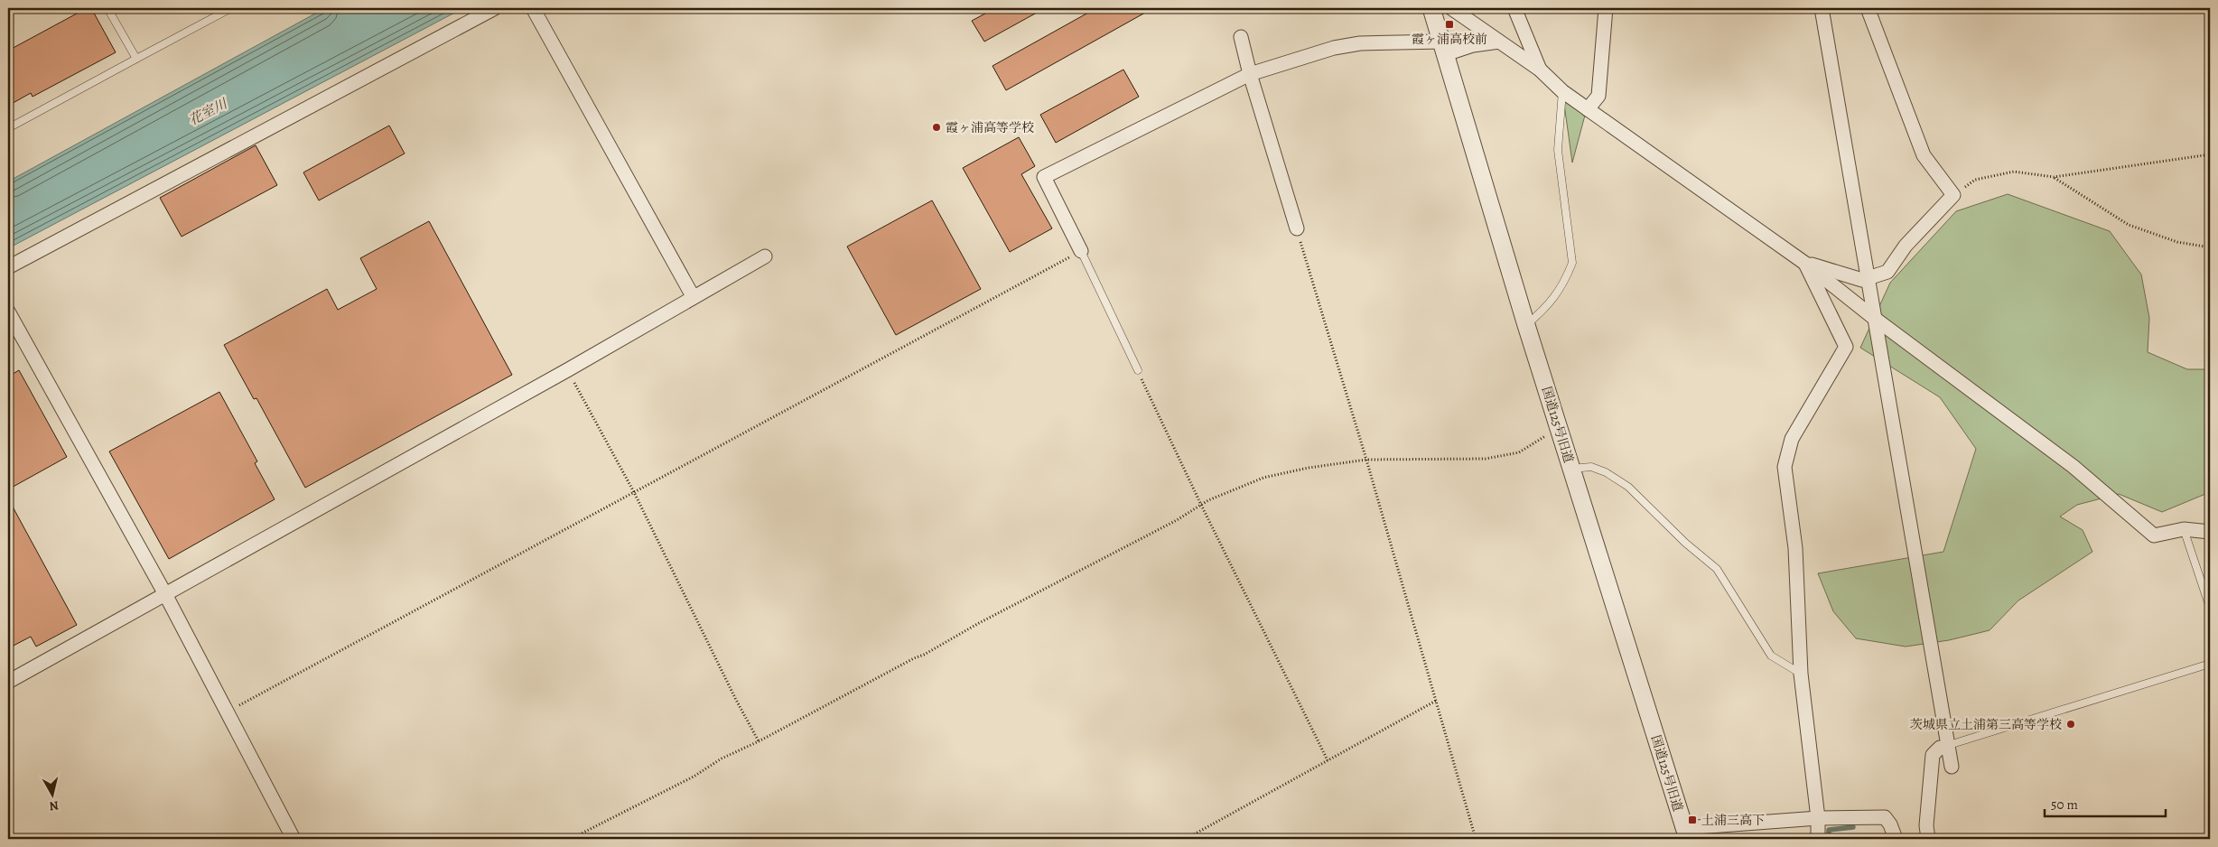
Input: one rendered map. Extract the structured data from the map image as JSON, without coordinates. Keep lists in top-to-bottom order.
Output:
{
  "streets": {
    "street": ["国道125号旧道"]
  },
  "water": ["花室川"],
  "places": {
    "transit": ["霞ヶ浦高校前", "土浦三高下"],
    "other": ["霞ヶ浦高等学校", "茨城県立土浦第三高等学校"]
  },
  "scale_bar": "50 m",
  "north": "bottom"
}
